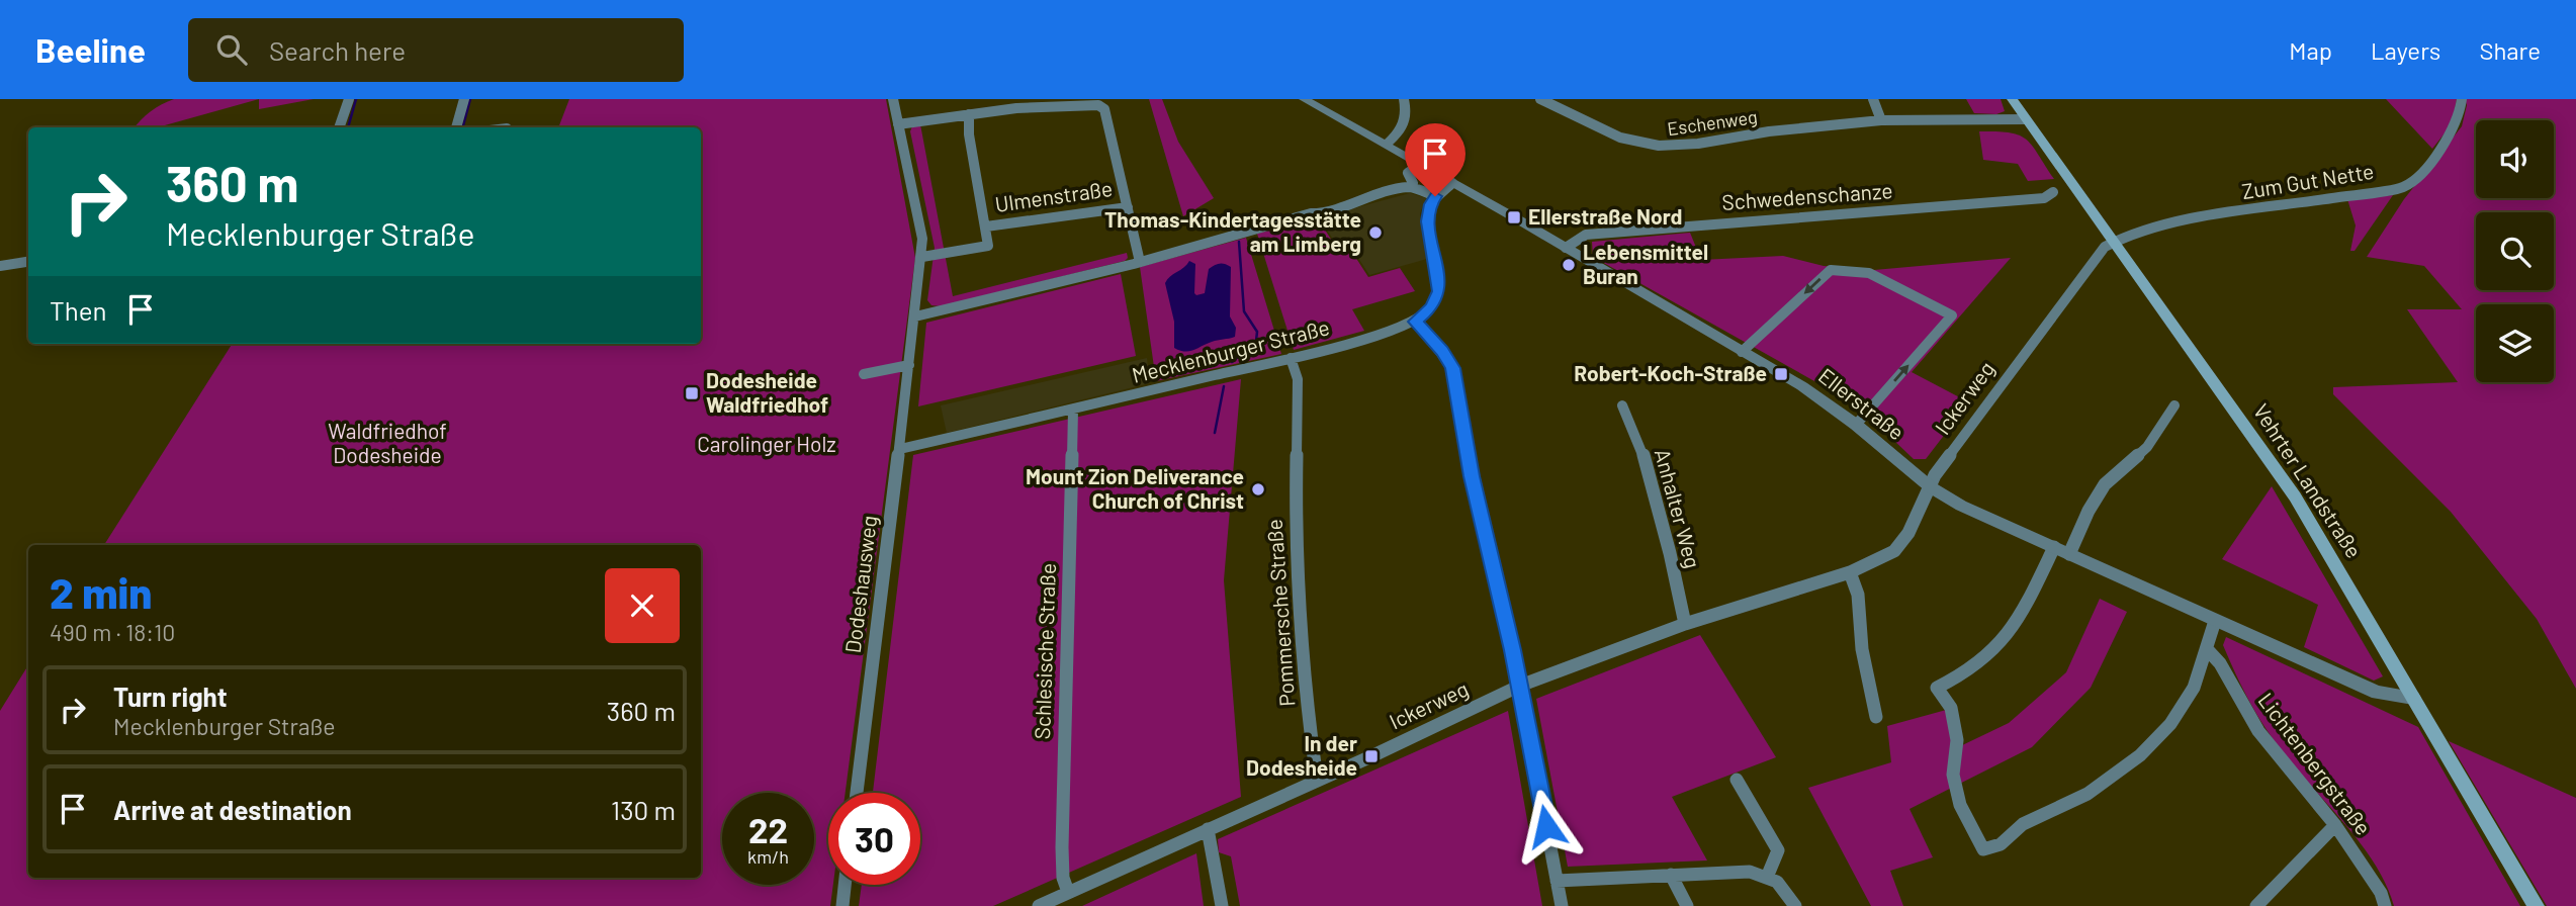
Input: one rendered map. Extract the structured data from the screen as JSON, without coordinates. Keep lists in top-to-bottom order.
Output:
{
  "streets": {
    "main road": ["Vehrter Landstraße"],
    "street": [
      "Eschenweg",
      "Zum Gut Nette",
      "Ulmenstraße",
      "Schwedenschanze",
      "Mecklenburger Straße",
      "Ickerweg",
      "Ellerstraße",
      "Anhalter Weg",
      "Dodeshausweg",
      "Pommersche Straße",
      "Schlesische Straße",
      "Lichtenbergstraße"
    ]
  },
  "crossings": [
    ["Eschenweg", "Vehrter Landstraße"],
    ["Zum Gut Nette", "Ickerweg"],
    ["Zum Gut Nette", "Vehrter Landstraße"],
    ["Schwedenschanze", "Ellerstraße"],
    ["Mecklenburger Straße", "Dodeshausweg"],
    ["Mecklenburger Straße", "Pommersche Straße"],
    ["Mecklenburger Straße", "Schlesische Straße"],
    ["Ickerweg", "Ellerstraße"],
    ["Ickerweg", "Vehrter Landstraße"],
    ["Ickerweg", "Anhalter Weg"],
    ["Ickerweg", "Pommersche Straße"],
    ["Ickerweg", "Schlesische Straße"],
    ["Ellerstraße", "Vehrter Landstraße"]
  ],
  "parks": ["Waldfriedhof Dodesheide", "Carolinger Holz"],
  "places": {
    "transit": [
      "Ellerstraße Nord",
      "Robert-Koch-Straße",
      "Dodesheide Waldfriedhof",
      "In der Dodesheide"
    ],
    "other": ["Thomas-Kindertagesstätte am Limberg", "Lebensmittel Buran", "Mount Zion Deliverance Church of Christ"]
  },
  "page": {
    "header": "Beeline",
    "search": "Search here",
    "nav": ["Map", "Layers", "Share"],
    "turn": ["360 m", "Mecklenburger Straße"],
    "then": "Then",
    "heading": ["2 min", "490 m · 18:10"],
    "list": [
      {
        "name": "Turn right",
        "note": "Mecklenburger Straße",
        "value": "360 m"
      },
      {
        "name": "Arrive at destination",
        "value": "130 m"
      }
    ],
    "speed": "22 km/h",
    "limit": "30"
  }
}
